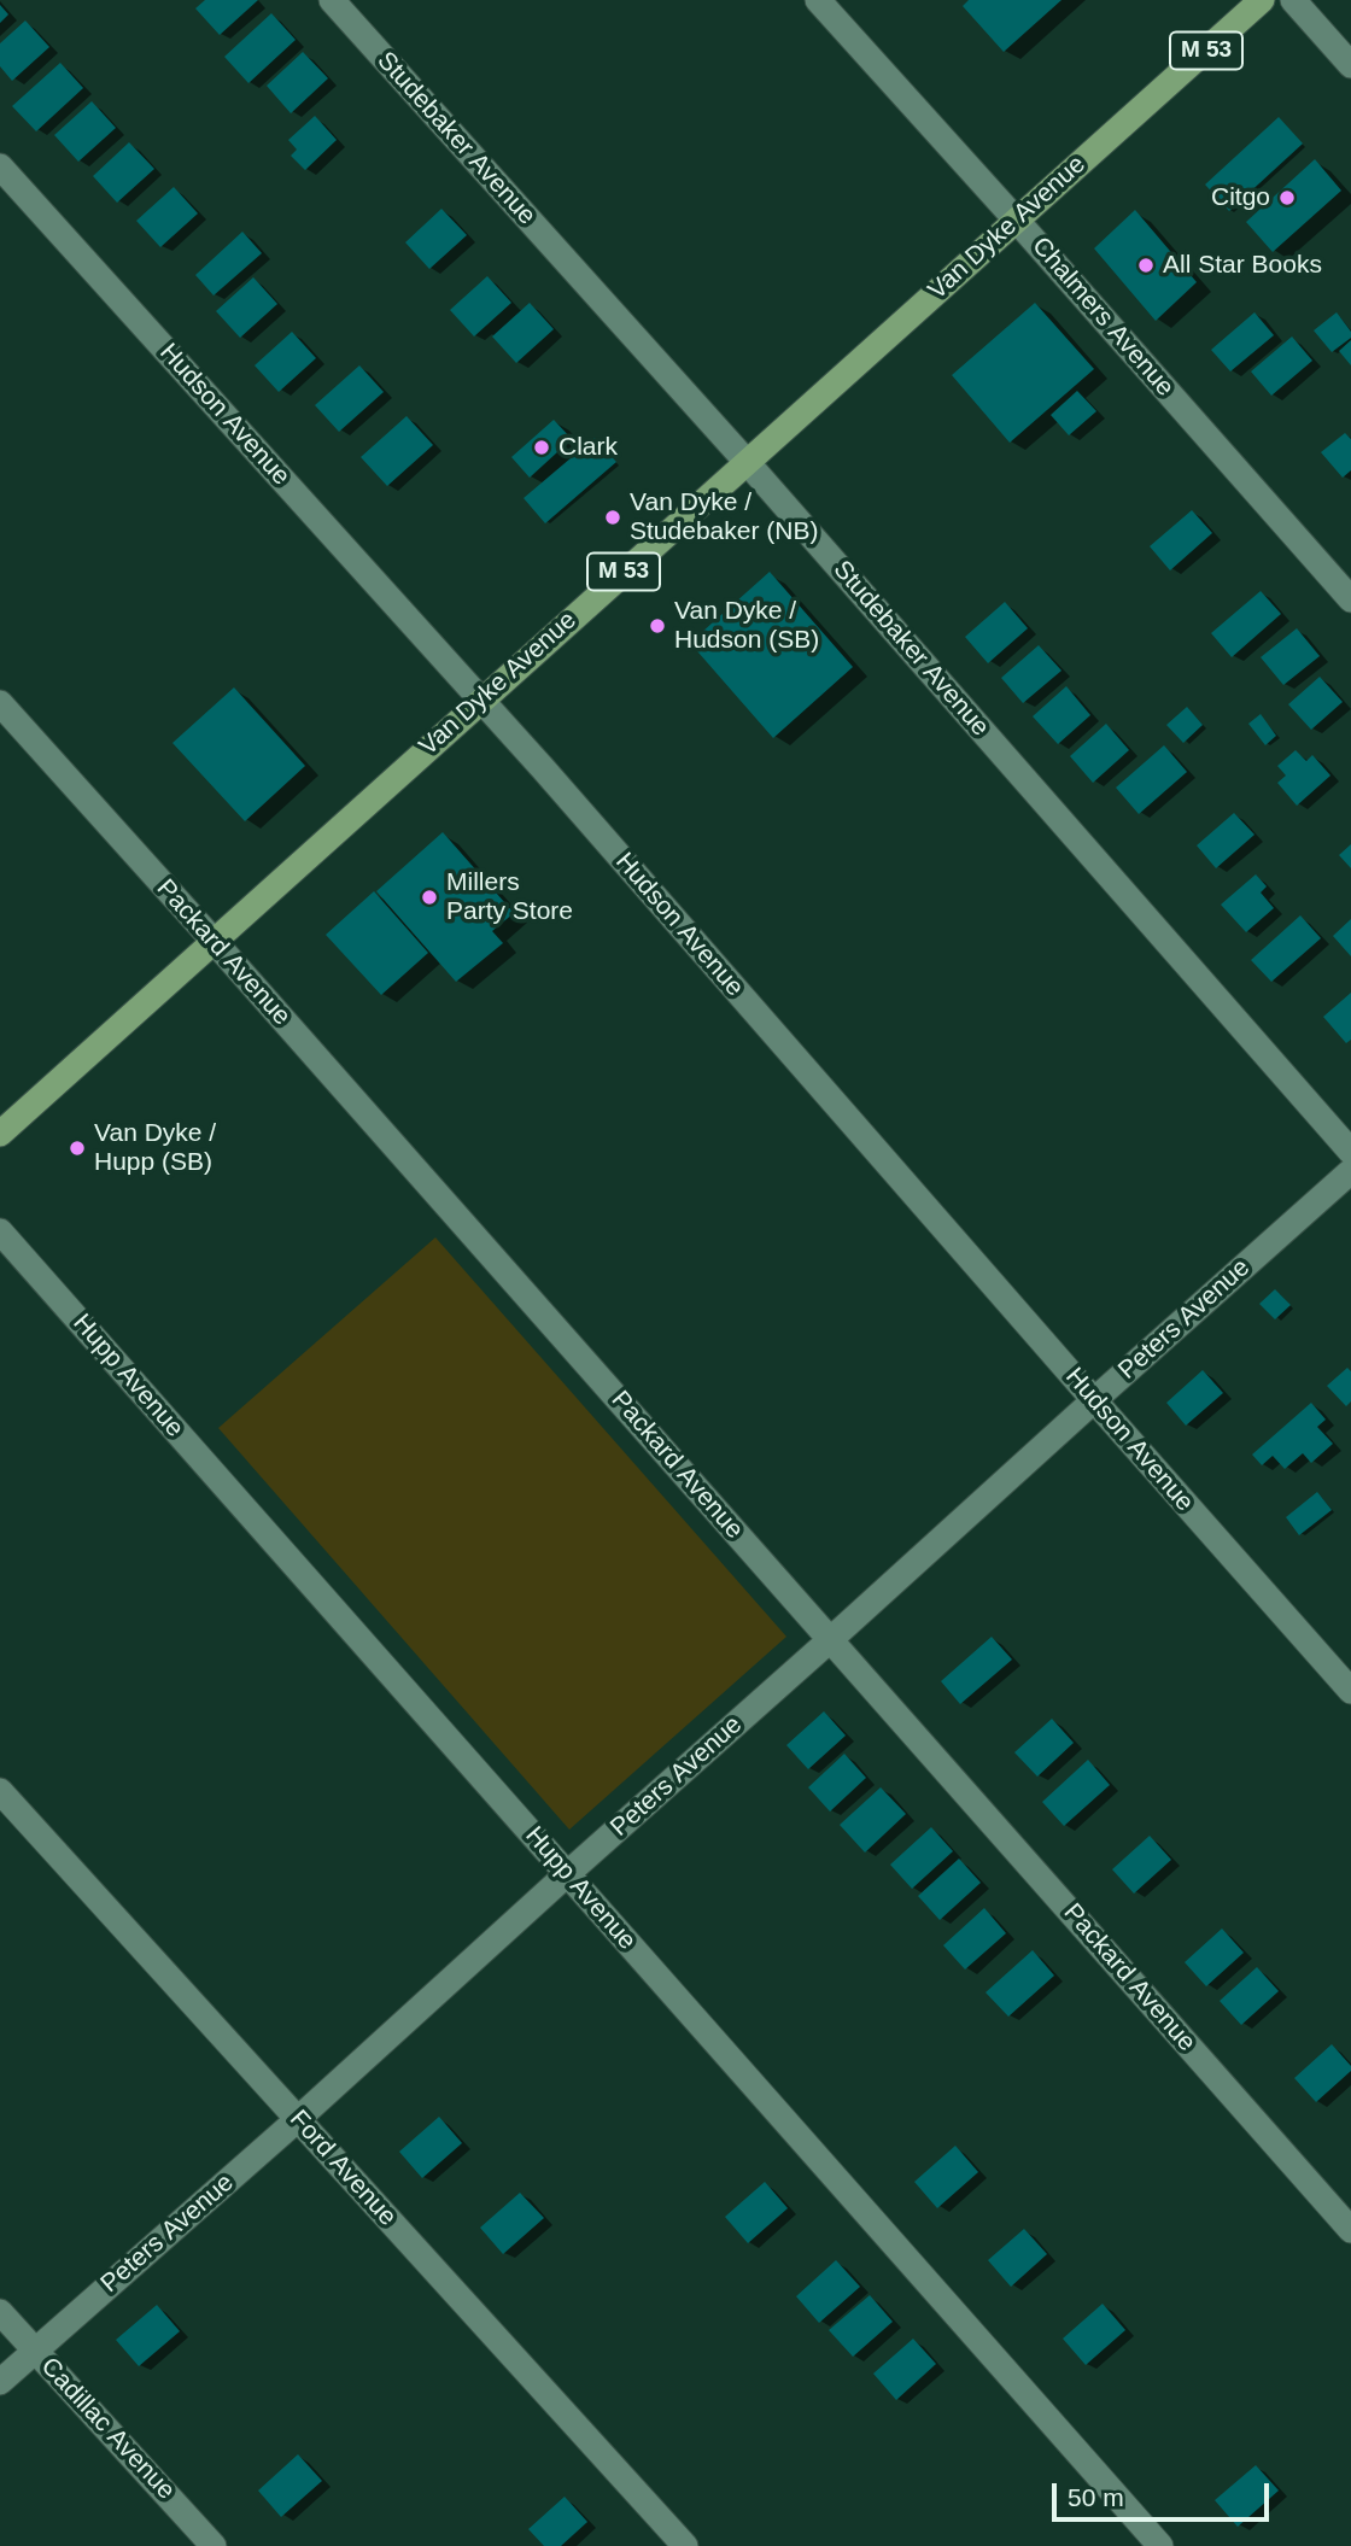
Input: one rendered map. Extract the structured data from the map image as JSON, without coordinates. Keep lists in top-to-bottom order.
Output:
{
  "streets": {
    "main road": ["M 53", "Van Dyke Avenue"],
    "street": [
      "Studebaker Avenue",
      "Chalmers Avenue",
      "Hudson Avenue",
      "Packard Avenue",
      "Peters Avenue",
      "Hupp Avenue",
      "Ford Avenue",
      "Cadillac Avenue"
    ]
  },
  "crossings": [
    ["Studebaker Avenue", "Van Dyke Avenue"],
    ["Van Dyke Avenue", "Chalmers Avenue"],
    ["Van Dyke Avenue", "Hudson Avenue"],
    ["Van Dyke Avenue", "Packard Avenue"],
    ["Hudson Avenue", "Peters Avenue"],
    ["Packard Avenue", "Peters Avenue"],
    ["Peters Avenue", "Hupp Avenue"],
    ["Peters Avenue", "Ford Avenue"],
    ["Peters Avenue", "Cadillac Avenue"]
  ],
  "places": [
    "Citgo",
    "All Star Books",
    "Clark",
    "Van Dyke / Studebaker (NB)",
    "Van Dyke / Hudson (SB)",
    "Millers Party Store",
    "Van Dyke / Hupp (SB)"
  ],
  "scale_bar": "50 m"
}
